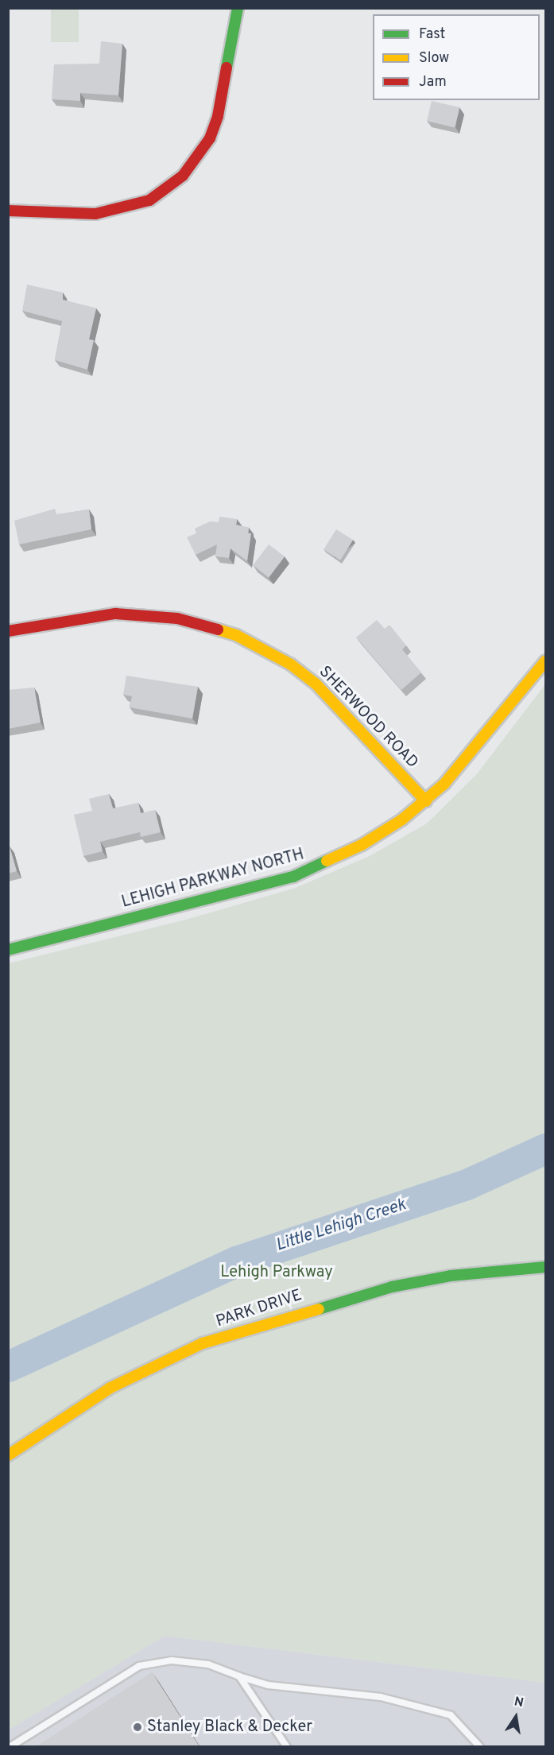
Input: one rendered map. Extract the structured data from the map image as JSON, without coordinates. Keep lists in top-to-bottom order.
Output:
{
  "streets": {
    "street": ["SHERWOOD ROAD", "LEHIGH PARKWAY NORTH", "PARK DRIVE"]
  },
  "crossings": [
    ["SHERWOOD ROAD", "LEHIGH PARKWAY NORTH"]
  ],
  "water": ["Little Lehigh Creek"],
  "parks": ["Lehigh Parkway"],
  "places": ["Stanley Black & Decker"],
  "legend": ["Fast", "Slow", "Jam"],
  "north": "top"
}
